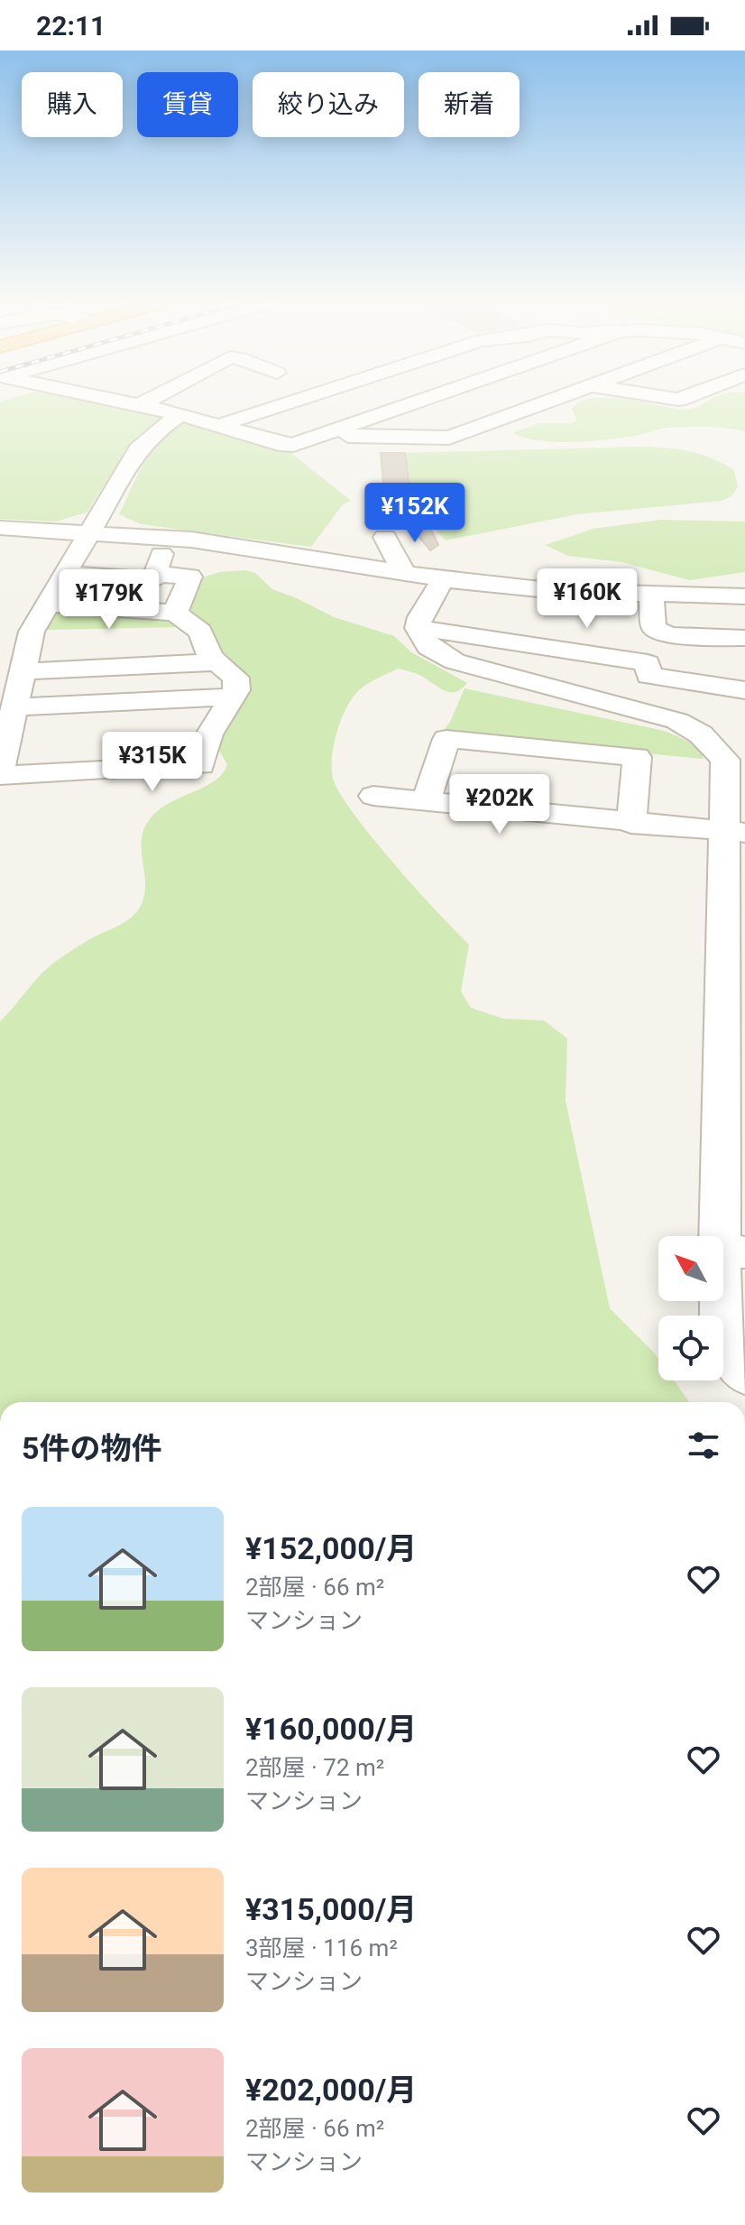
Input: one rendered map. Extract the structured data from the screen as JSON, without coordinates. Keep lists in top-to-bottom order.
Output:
{
  "north": "top left",
  "page": {
    "status": "22:11",
    "chip": [
      "購入",
      "賃貸",
      "絞り込み",
      "新着"
    ],
    "price": [
      "¥152K",
      "¥160K",
      "¥179K",
      "¥315K",
      "¥202K"
    ],
    "heading": "5件の物件",
    "list": [
      {
        "name": "¥152,000/月",
        "note": "2部屋 · 66 m² · マンション"
      },
      {
        "name": "¥160,000/月",
        "note": "2部屋 · 72 m² · マンション"
      },
      {
        "name": "¥315,000/月",
        "note": "3部屋 · 116 m² · マンション"
      },
      {
        "name": "¥202,000/月",
        "note": "2部屋 · 66 m² · マンション"
      }
    ]
  }
}
